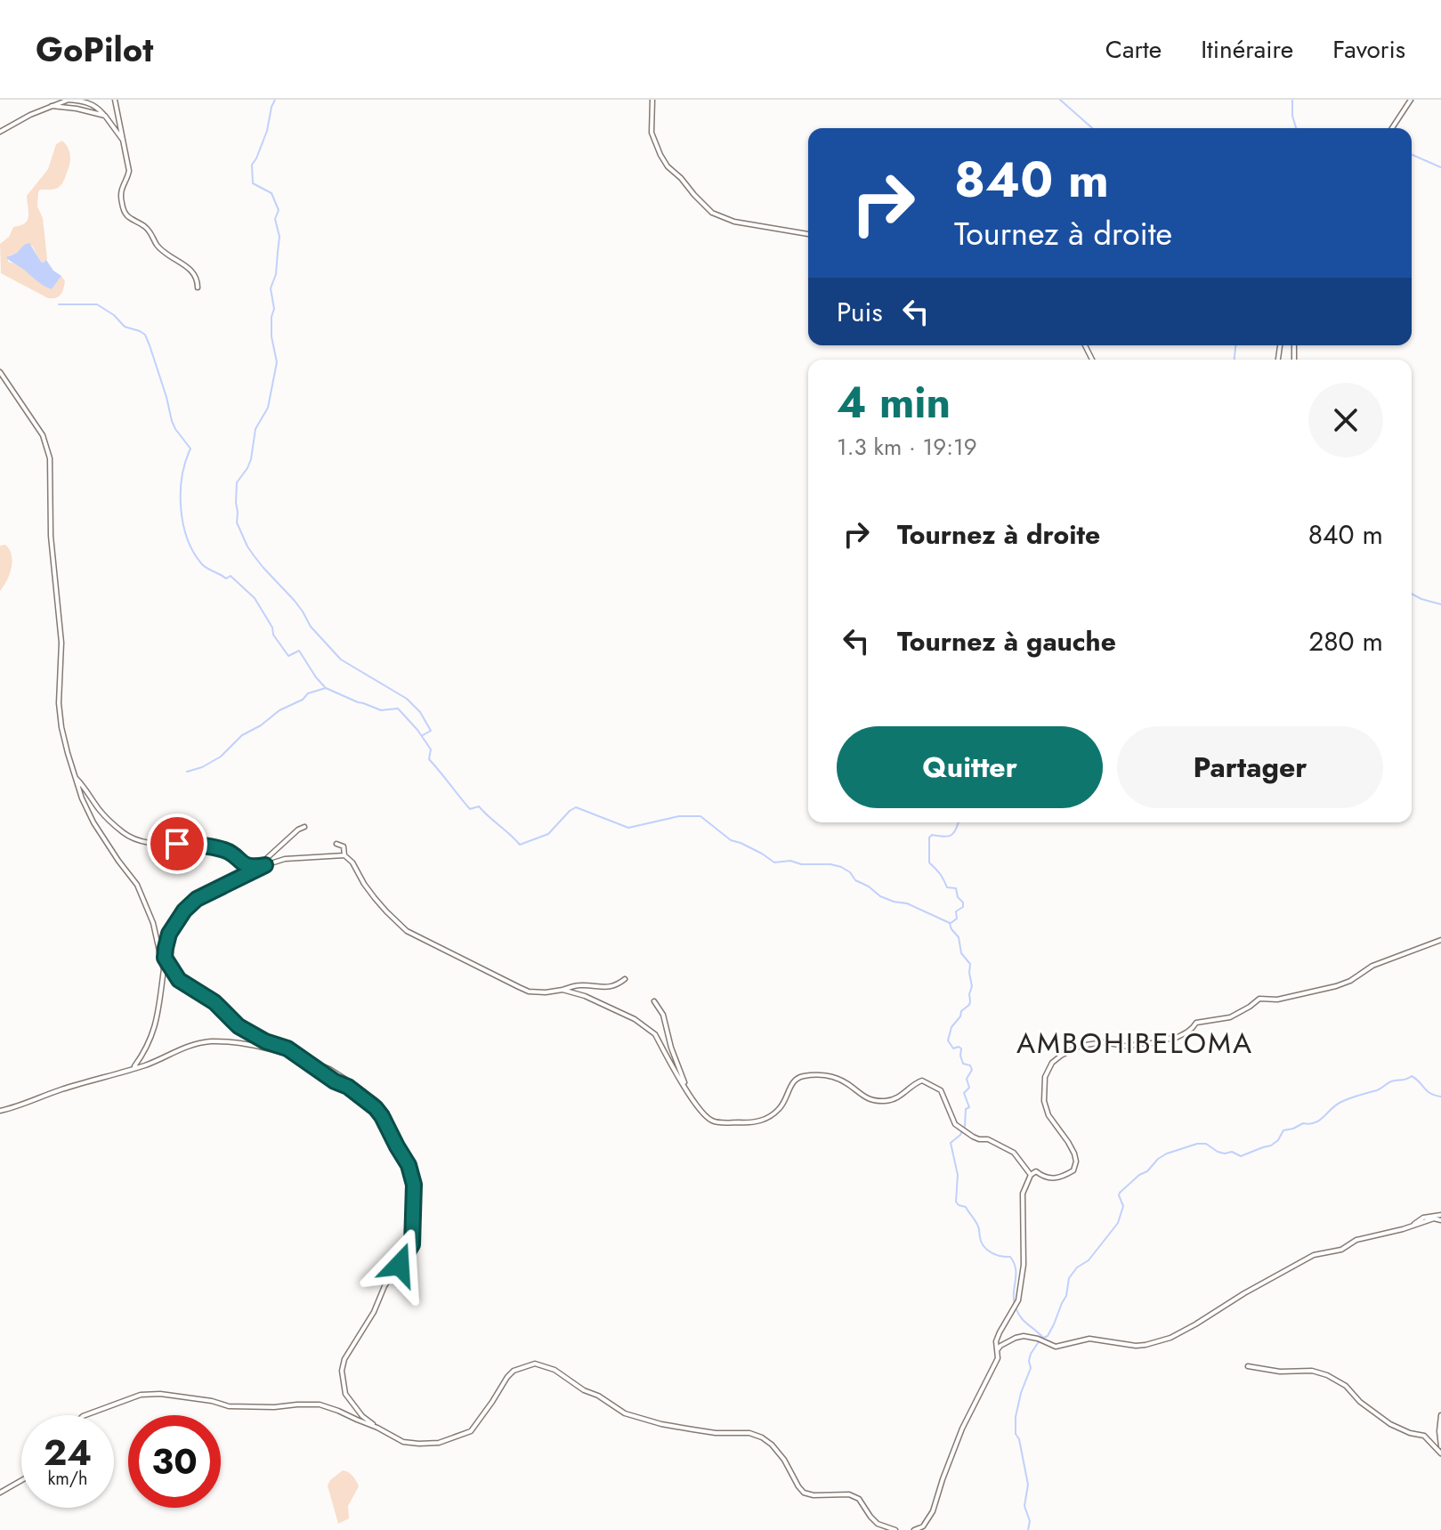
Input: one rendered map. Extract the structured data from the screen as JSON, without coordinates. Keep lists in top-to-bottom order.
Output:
{
  "districts": ["AMBOHIBELOMA"],
  "page": {
    "header": "GoPilot",
    "nav": ["Carte", "Itinéraire", "Favoris"],
    "turn": ["840 m", "Tournez à droite"],
    "then": "Puis",
    "heading": ["4 min", "1.3 km · 19:19"],
    "list": [
      {
        "name": "Tournez à droite",
        "value": "840 m"
      },
      {
        "name": "Tournez à gauche",
        "value": "280 m"
      }
    ],
    "buttons": ["Quitter", "Partager"],
    "speed": "24 km/h",
    "limit": "30"
  }
}
